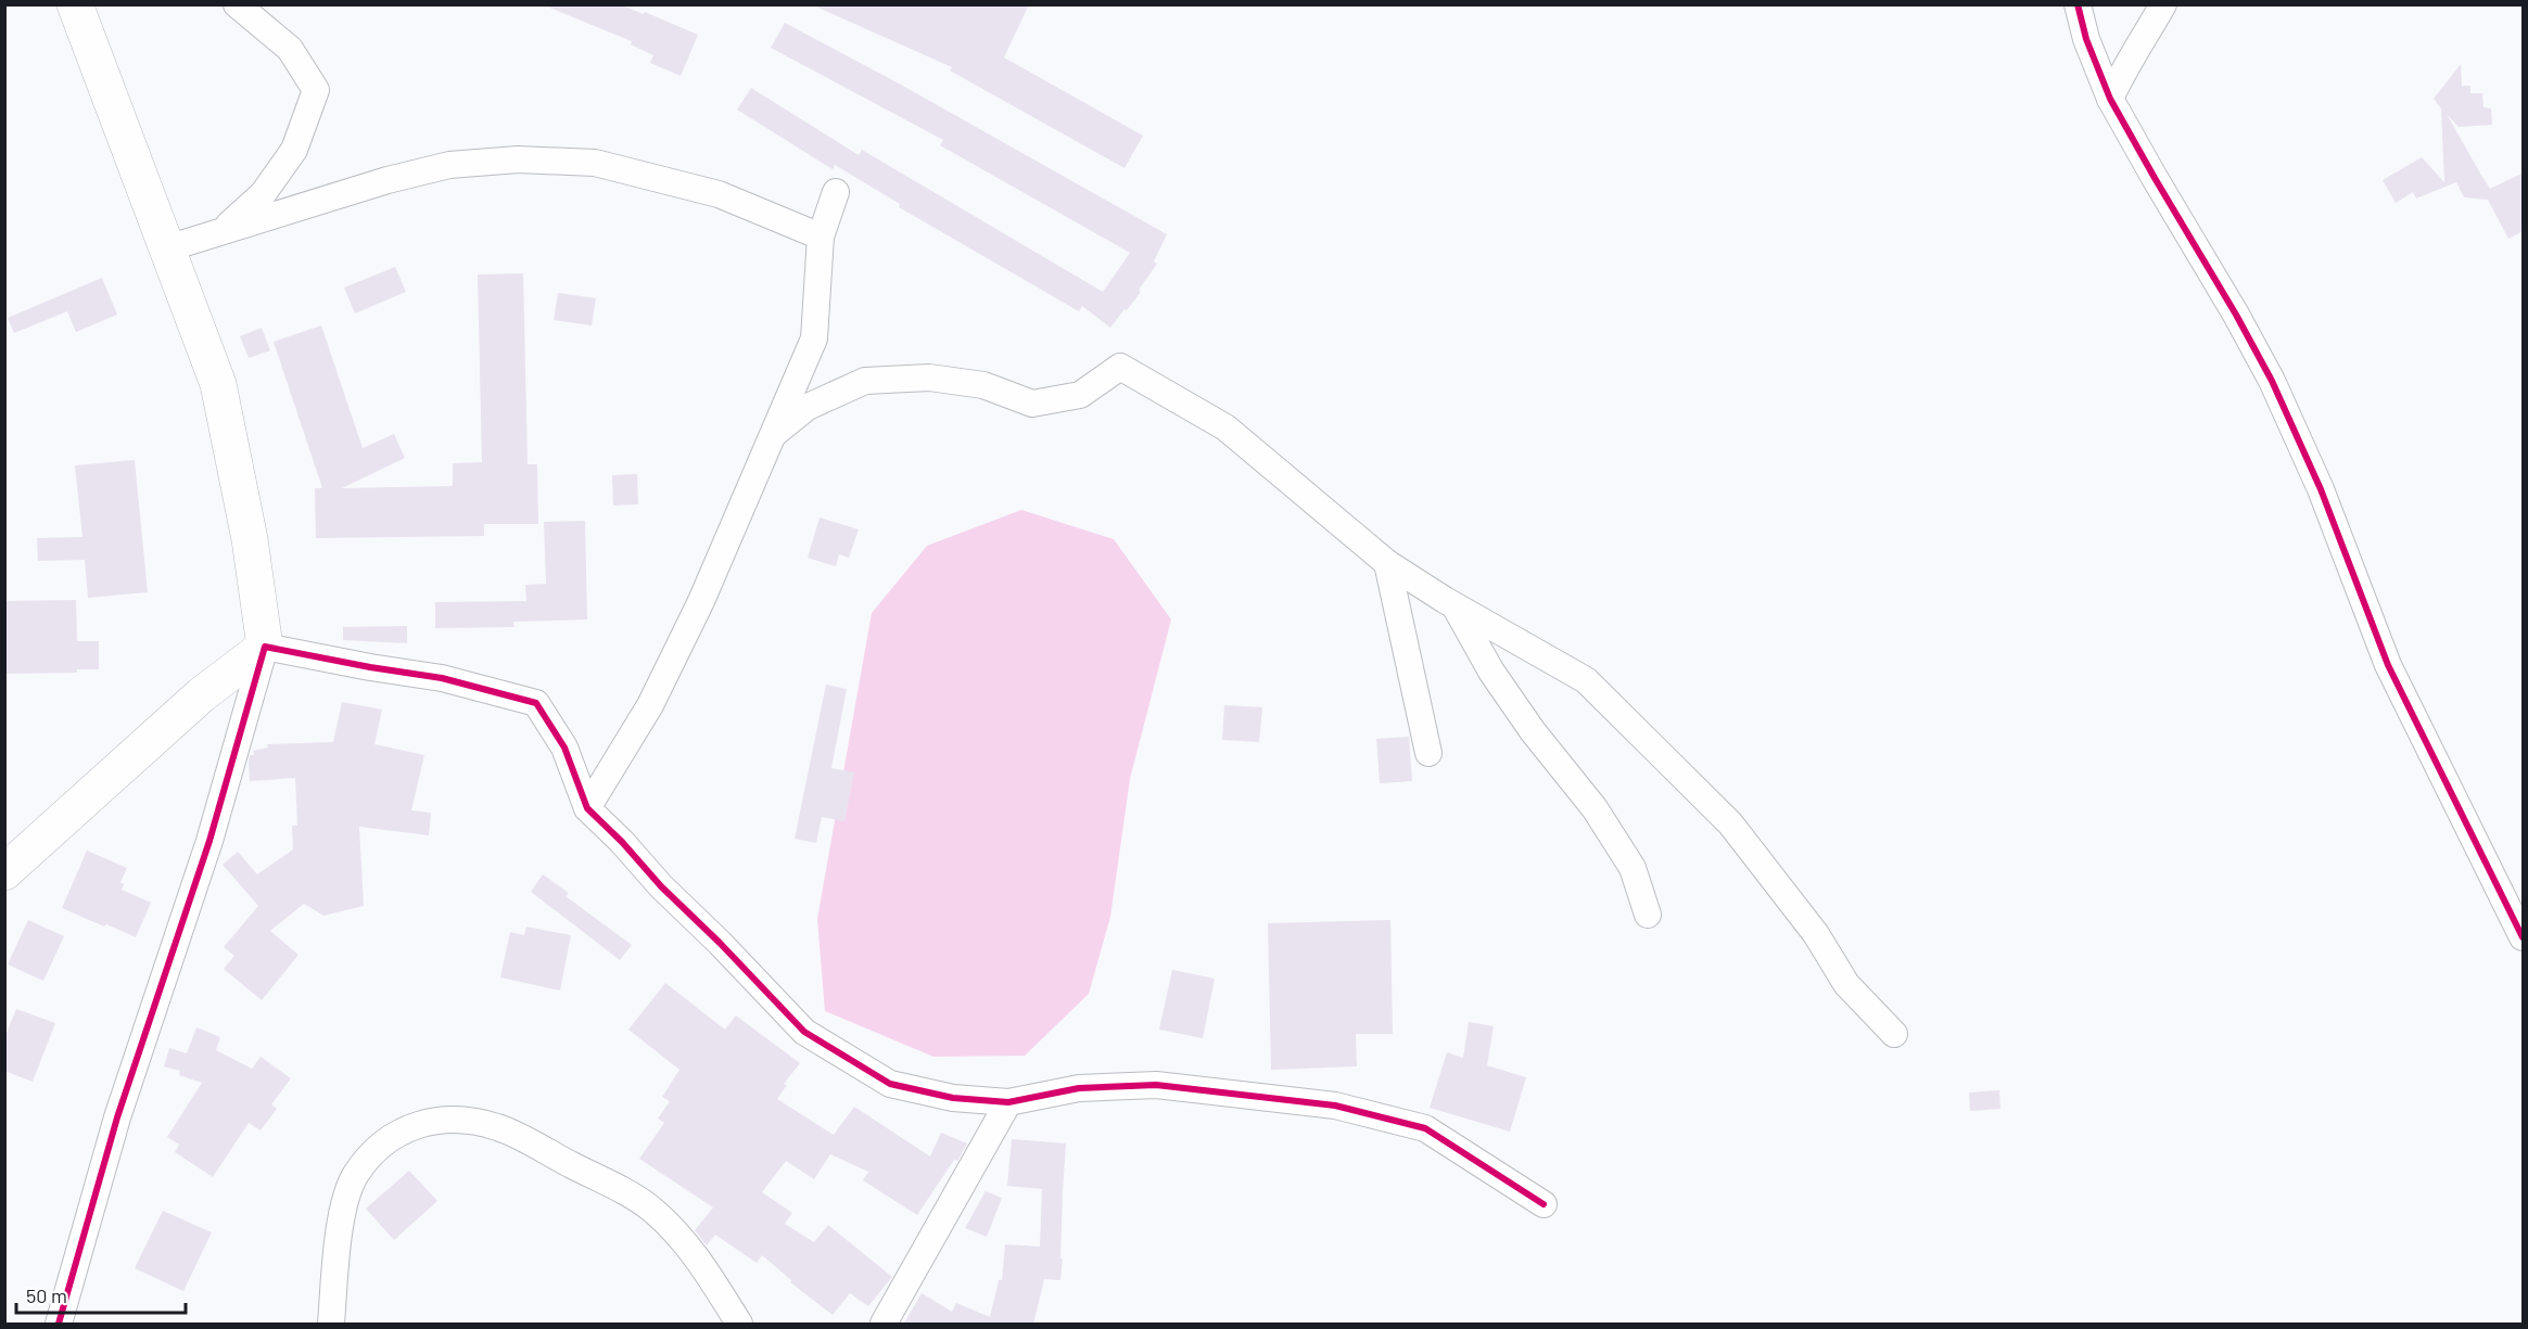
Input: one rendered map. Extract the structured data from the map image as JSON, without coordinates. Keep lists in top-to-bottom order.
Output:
{
  "scale_bar": "50 m"
}
